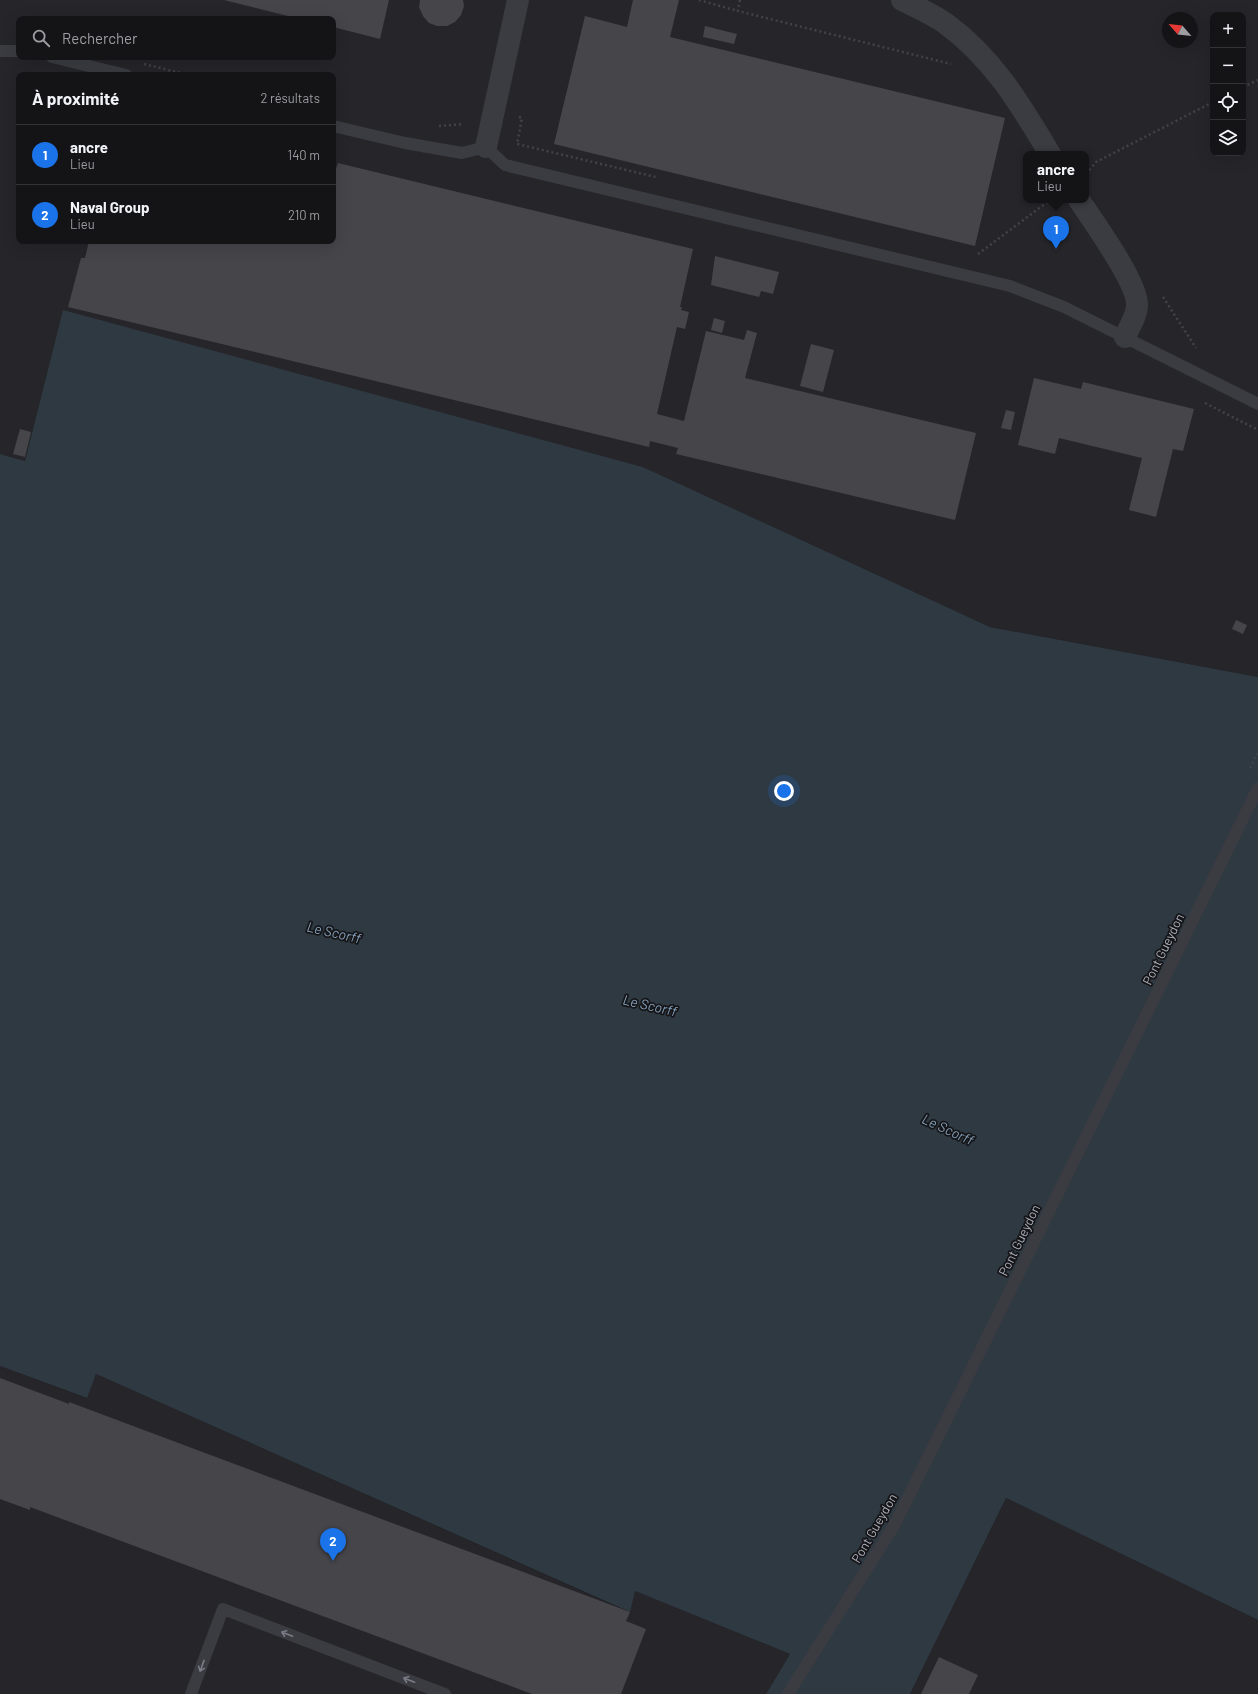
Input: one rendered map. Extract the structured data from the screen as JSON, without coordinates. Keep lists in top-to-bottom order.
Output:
{
  "streets": {
    "lane": ["Pont Gueydon"]
  },
  "water": ["Le Scorff"],
  "north": "top left",
  "page": {
    "map_buttons": ["+", "−"],
    "search": "Rechercher",
    "heading": ["À proximité", "2 résultats"],
    "list": [
      {
        "mark": "1",
        "name": "ancre",
        "note": "Lieu",
        "value": "140 m"
      },
      {
        "mark": "2",
        "name": "Naval Group",
        "note": "Lieu",
        "value": "210 m"
      }
    ],
    "popup": ["ancre", "Lieu"],
    "pins": ["1", "2"]
  }
}
